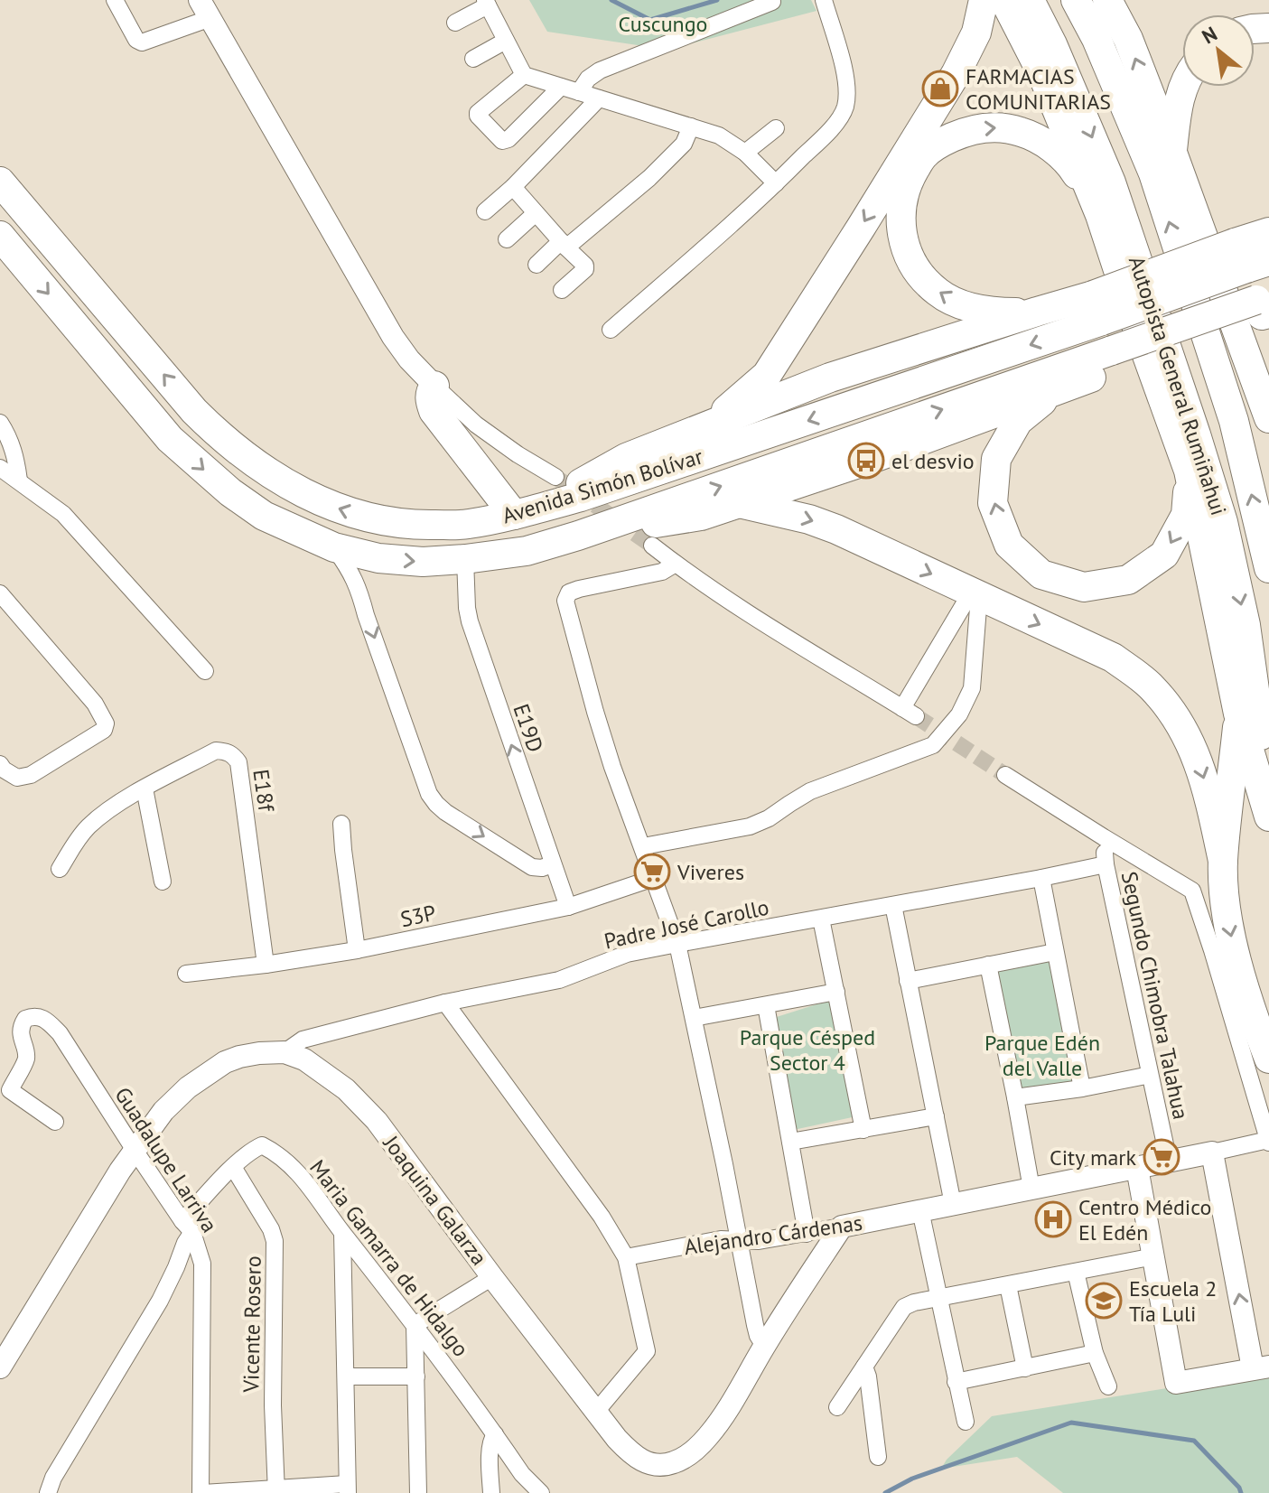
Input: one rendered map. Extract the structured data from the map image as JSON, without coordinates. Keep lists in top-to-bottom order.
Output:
{
  "streets": {
    "highway": ["Autopista General Rumiñahui", "Avenida Simón Bolívar"],
    "street": [
      "E19D",
      "E18f",
      "S3P",
      "Padre José Carollo",
      "Segundo Chimobra Talahua",
      "Guadalupe Larriva",
      "Joaquina Galarza",
      "Alejandro Cárdenas",
      "Maria Gamarra de Hidalgo",
      "Vicente Rosero"
    ]
  },
  "crossings": [
    ["Avenida Simón Bolívar", "E19D"],
    ["E19D", "S3P"],
    ["E18f", "S3P"],
    ["Padre José Carollo", "Segundo Chimobra Talahua"],
    ["Padre José Carollo", "Joaquina Galarza"],
    ["Segundo Chimobra Talahua", "Alejandro Cárdenas"],
    ["Guadalupe Larriva", "Maria Gamarra de Hidalgo"],
    ["Joaquina Galarza", "Alejandro Cárdenas"],
    ["Maria Gamarra de Hidalgo", "Vicente Rosero"]
  ],
  "one_way": ["E19D"],
  "parks": ["Cuscungo", "Parque Césped Sector 4", "Parque Edén del Valle"],
  "places": {
    "shop": ["FARMACIAS COMUNITARIAS"],
    "bus stop": ["el desvio"],
    "supermarket": ["Viveres", "City mark"],
    "hospital": ["Centro Médico El Edén"],
    "school or university": ["Escuela 2 Tía Luli"]
  },
  "north": "top left"
}
